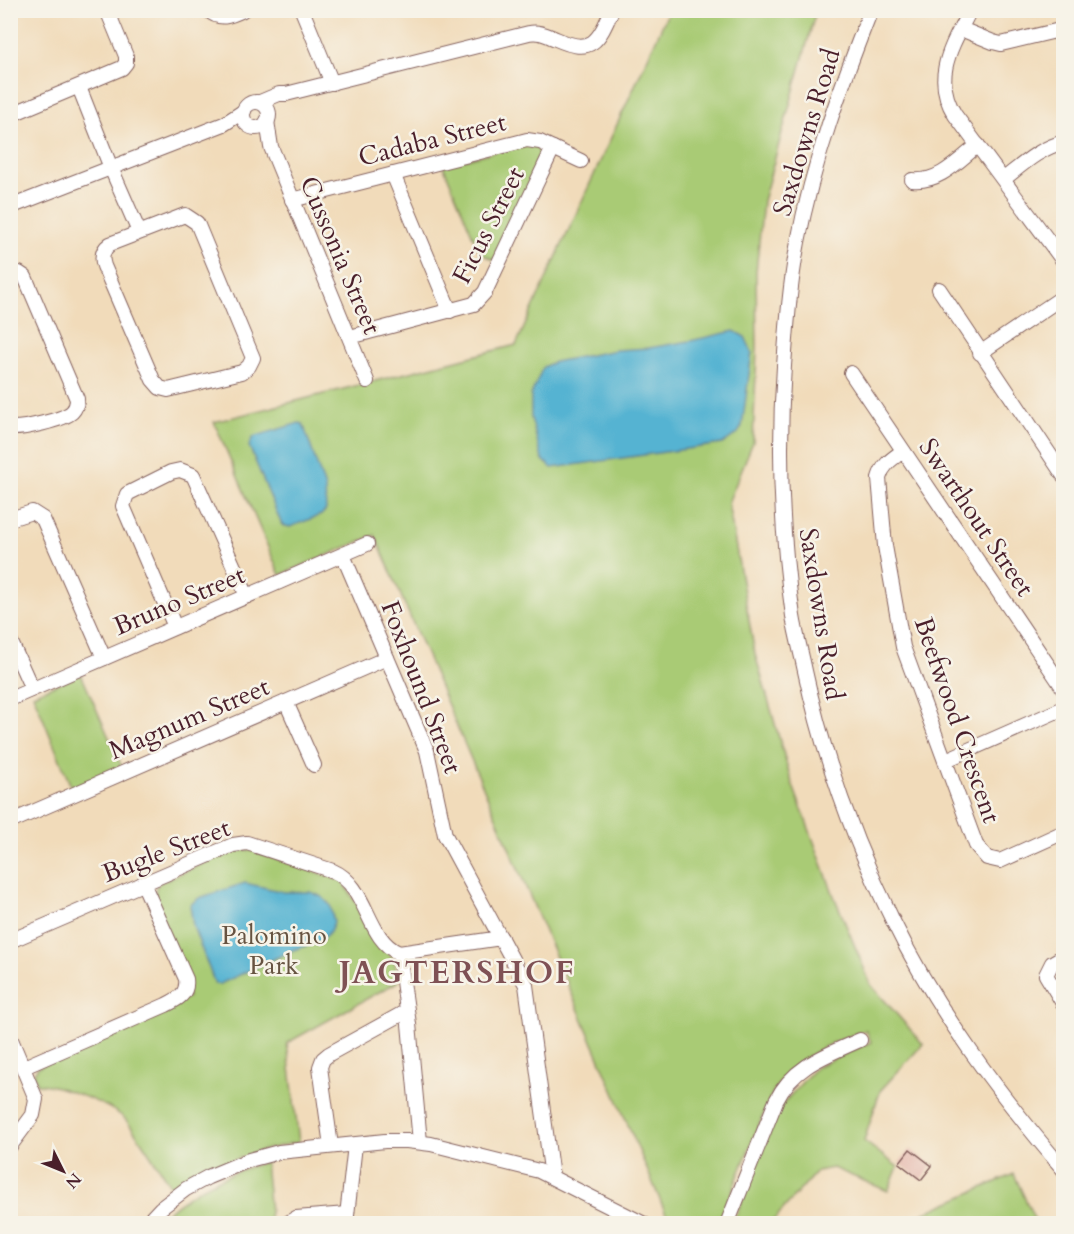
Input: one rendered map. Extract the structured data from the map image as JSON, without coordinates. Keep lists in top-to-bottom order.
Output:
{
  "streets": {
    "street": [
      "Saxdowns Road",
      "Cadaba Street",
      "Ficus Street",
      "Cussonia Street",
      "Swarthout Street",
      "Bruno Street",
      "Foxhound Street",
      "Magnum Street",
      "Beefwood Crescent",
      "Bugle Street"
    ]
  },
  "crossings": [
    ["Cadaba Street", "Ficus Street"],
    ["Cadaba Street", "Cussonia Street"],
    ["Ficus Street", "Cussonia Street"],
    ["Swarthout Street", "Beefwood Crescent"],
    ["Bruno Street", "Foxhound Street"],
    ["Foxhound Street", "Magnum Street"]
  ],
  "districts": ["JAGTERSHOF"],
  "parks": ["Palomino Park"],
  "north": "bottom right"
}
